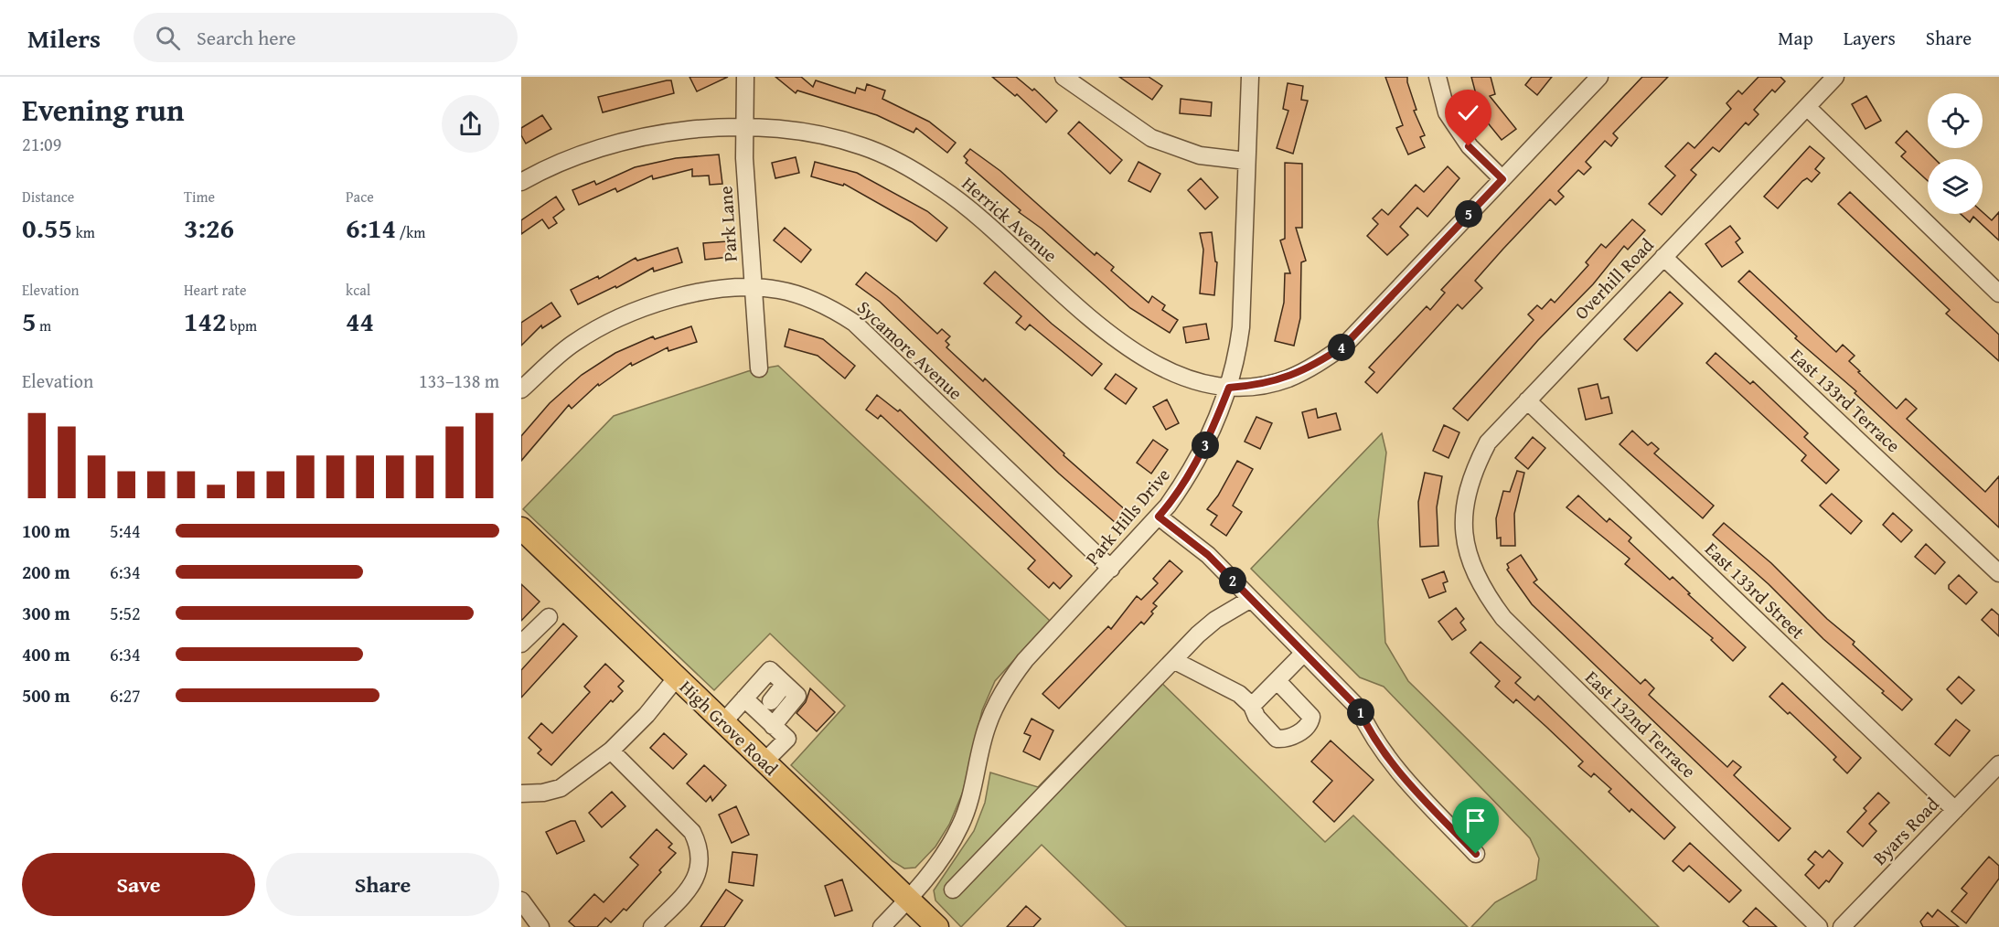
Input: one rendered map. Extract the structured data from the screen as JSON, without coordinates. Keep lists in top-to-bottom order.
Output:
{
  "streets": {
    "main road": ["High Grove Road"],
    "street": [
      "Herrick Avenue",
      "Park Lane",
      "Overhill Road",
      "Sycamore Avenue",
      "East 133rd Terrace",
      "Park Hills Drive",
      "East 133rd Street",
      "East 132nd Terrace",
      "Byars Road"
    ]
  },
  "crossings": [
    ["Herrick Avenue", "Park Lane"],
    ["Herrick Avenue", "Park Hills Drive"],
    ["Park Lane", "Sycamore Avenue"],
    ["Overhill Road", "East 133rd Terrace"],
    ["Overhill Road", "East 133rd Street"],
    ["Overhill Road", "East 132nd Terrace"],
    ["Sycamore Avenue", "Park Hills Drive"],
    ["Park Hills Drive", "High Grove Road"],
    ["East 133rd Street", "Byars Road"]
  ],
  "page": {
    "header": "Milers",
    "search": "Search here",
    "nav": ["Map", "Layers", "Share"],
    "heading": ["Evening run", "21:09"],
    "stats": [
      ["Distance", "0.55 km"],
      ["Time", "3:26"],
      ["Pace", "6:14 /km"],
      ["Elevation", "5 m"],
      ["Heart rate", "142 bpm"],
      ["kcal", "44"]
    ],
    "pins": [
      "5",
      "4",
      "3",
      "2",
      "1"
    ],
    "chart": ["Elevation", "133–138 m"],
    "list": [
      {
        "name": "100 m",
        "note": "5:44"
      },
      {
        "name": "200 m",
        "note": "6:34"
      },
      {
        "name": "300 m",
        "note": "5:52"
      },
      {
        "name": "400 m",
        "note": "6:34"
      },
      {
        "name": "500 m",
        "note": "6:27"
      }
    ],
    "buttons": ["Save", "Share"]
  }
}
